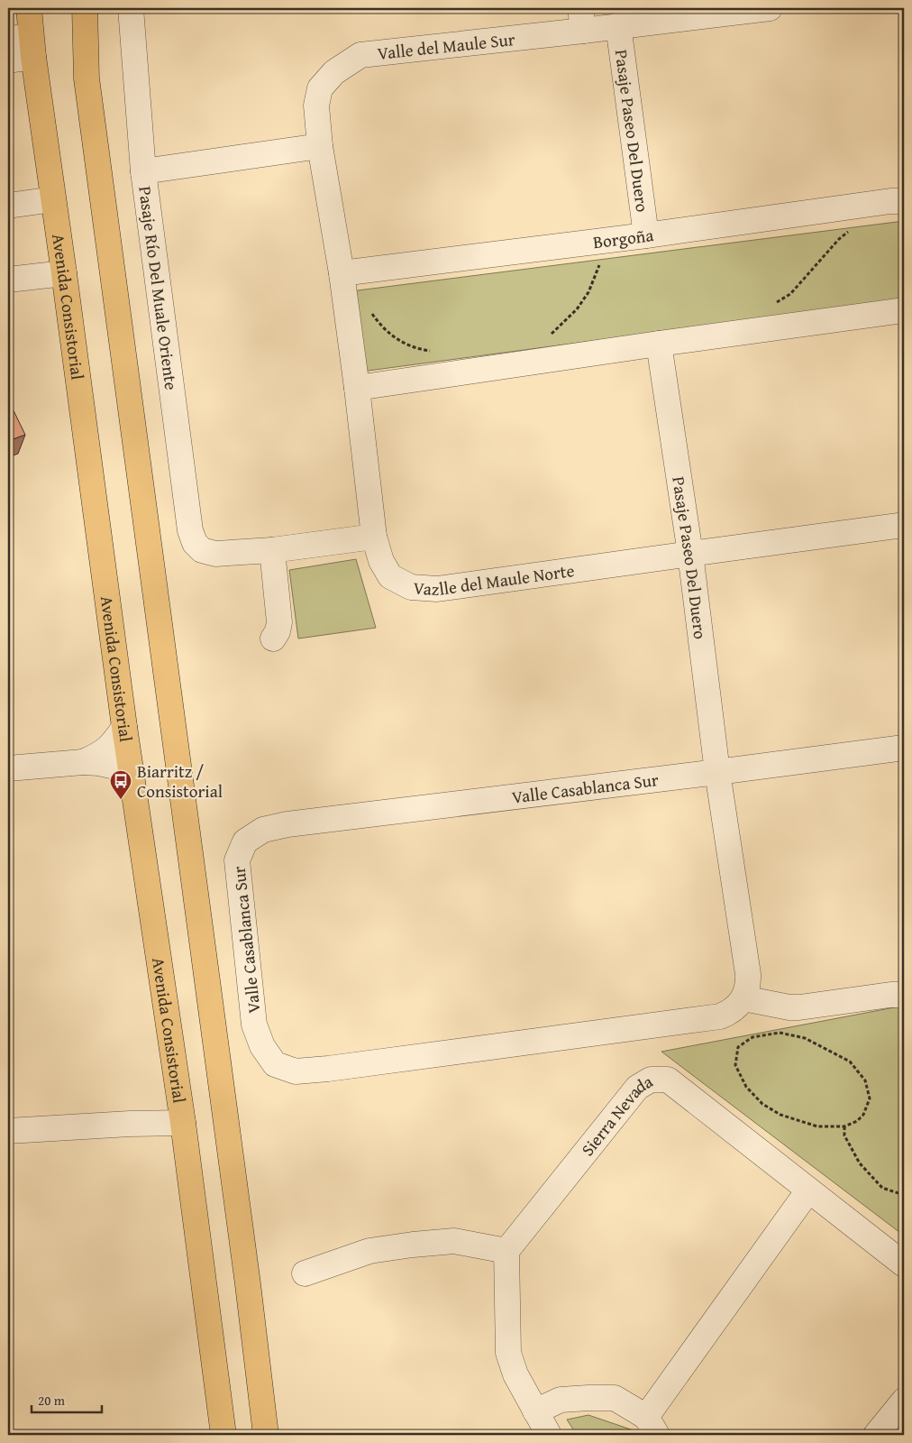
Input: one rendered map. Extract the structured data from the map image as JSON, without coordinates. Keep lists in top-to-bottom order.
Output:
{
  "streets": {
    "main road": ["Avenida Consistorial"],
    "street": [
      "Valle del Maule Sur",
      "Pasaje Paseo Del Duero",
      "Borgoña",
      "Pasaje Río Del Muale Oriente",
      "Vazlle del Maule Norte",
      "Valle Casablanca Sur",
      "Sierra Nevada"
    ]
  },
  "crossings": [
    ["Valle del Maule Sur", "Pasaje Paseo Del Duero"],
    ["Valle del Maule Sur", "Borgoña"],
    ["Valle del Maule Sur", "Vazlle del Maule Norte"],
    ["Pasaje Paseo Del Duero", "Borgoña"],
    ["Pasaje Paseo Del Duero", "Vazlle del Maule Norte"],
    ["Pasaje Paseo Del Duero", "Valle Casablanca Sur"],
    ["Borgoña", "Vazlle del Maule Norte"]
  ],
  "places": {
    "bus stop": ["Biarritz / Consistorial"]
  },
  "scale_bar": "20 m"
}
